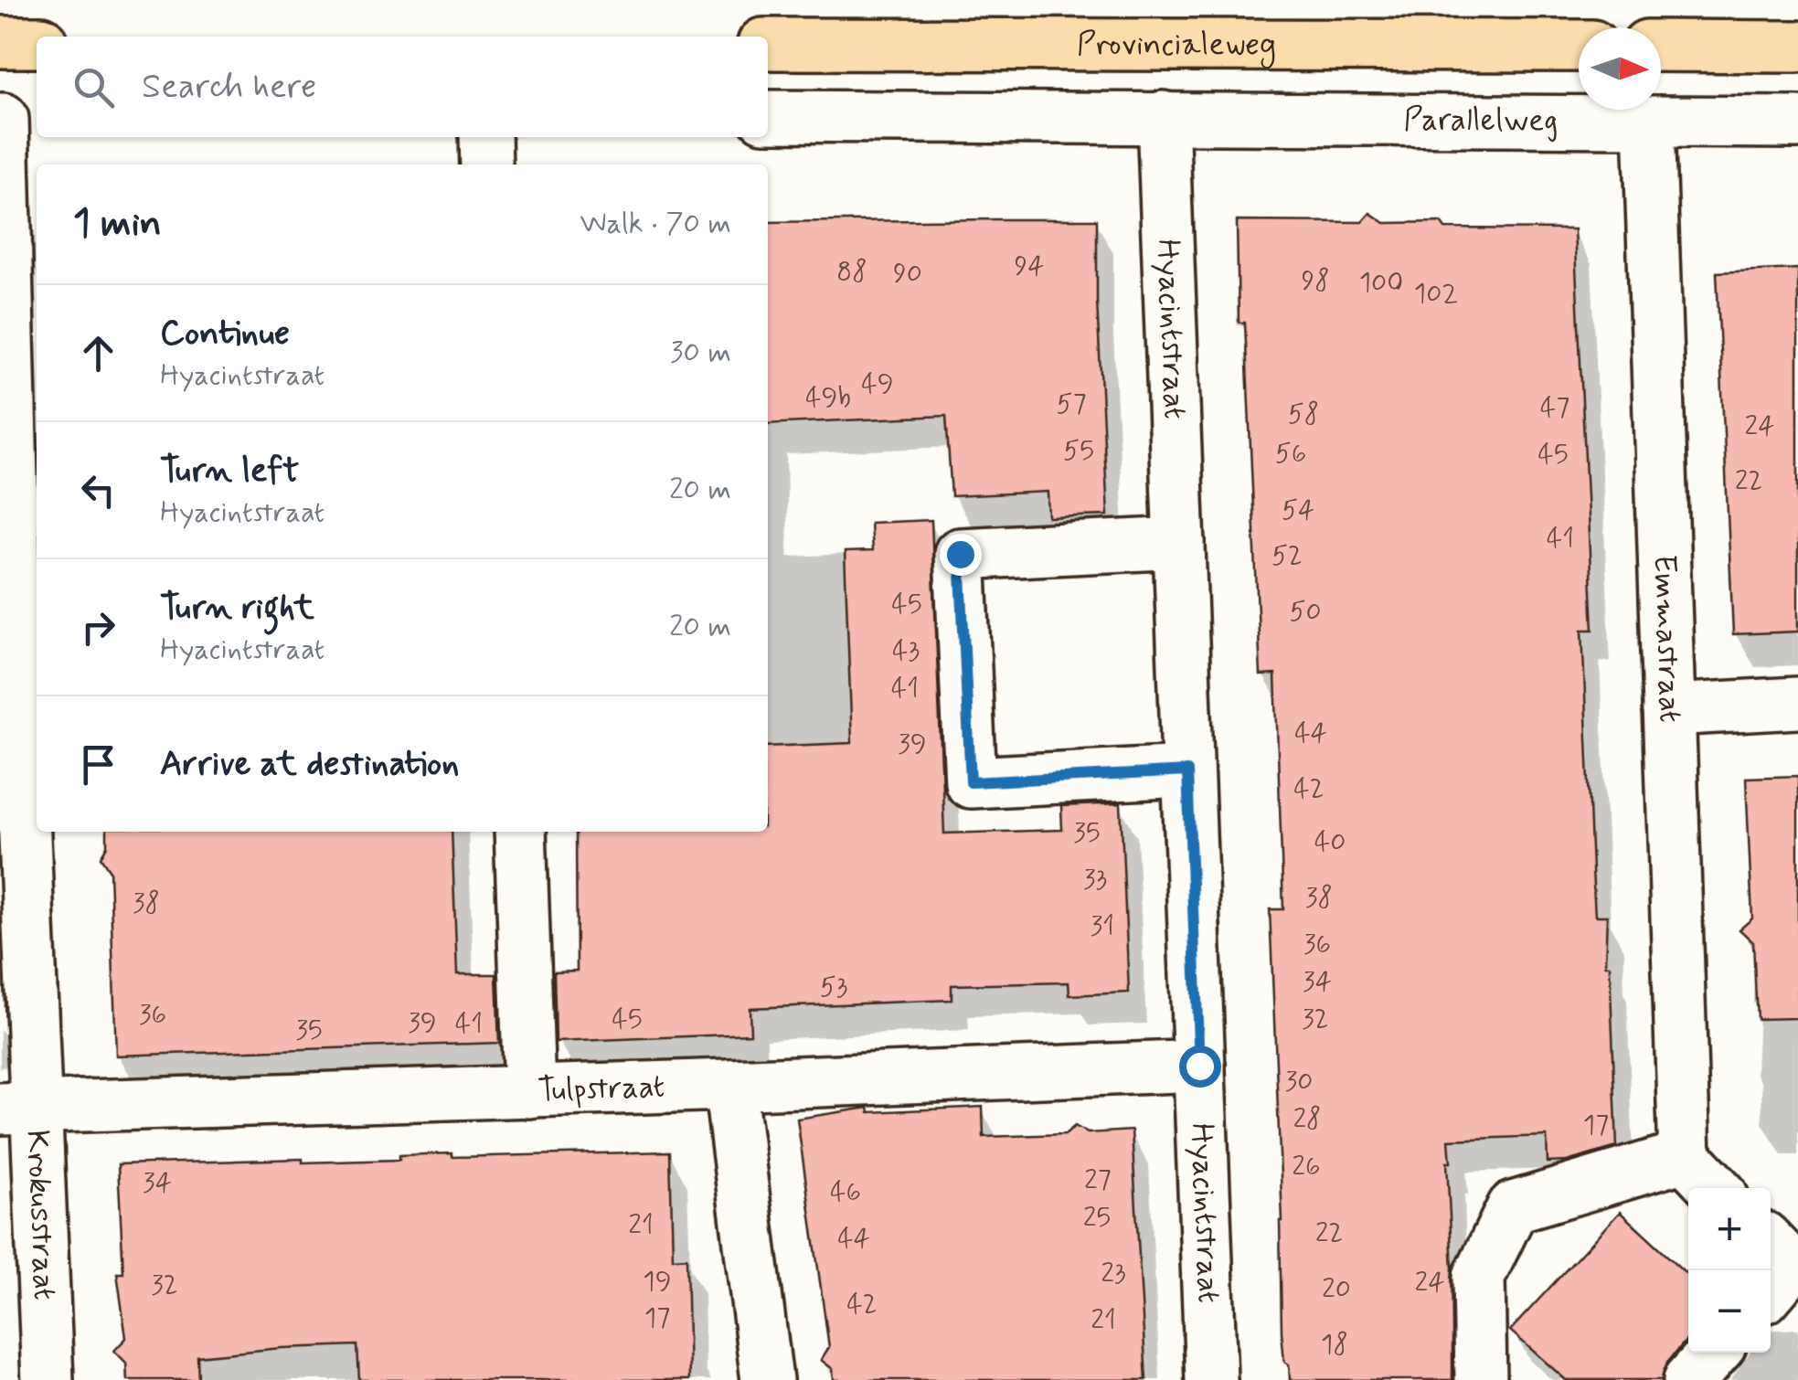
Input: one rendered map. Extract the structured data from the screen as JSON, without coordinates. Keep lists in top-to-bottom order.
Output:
{
  "streets": {
    "main road": ["Provincialeweg"],
    "street": [
      "Parallelweg",
      "Hyacintstraat",
      "Emmastraat",
      "Tulpstraat",
      "Krokusstraat"
    ]
  },
  "crossings": [
    ["Parallelweg", "Hyacintstraat"],
    ["Parallelweg", "Emmastraat"],
    ["Hyacintstraat", "Tulpstraat"],
    ["Tulpstraat", "Krokusstraat"]
  ],
  "house_numbers": [
    "94",
    "88",
    "90",
    "98",
    "100",
    "102",
    "49",
    "49b",
    "57",
    "47",
    "58",
    "24",
    "55",
    "56",
    "45",
    "22",
    "54",
    "41",
    "52",
    "45",
    "50",
    "43",
    "41",
    "44",
    "39",
    "42",
    "35",
    "40",
    "33",
    "38",
    "38",
    "31",
    "36",
    "34",
    "53",
    "36",
    "45",
    "32",
    "39",
    "41",
    "35",
    "30",
    "28",
    "17",
    "26",
    "27",
    "34",
    "46",
    "25",
    "21",
    "22",
    "44",
    "23",
    "19",
    "24",
    "32",
    "20",
    "42",
    "17",
    "21",
    "18"
  ],
  "north": "right",
  "page": {
    "search": "Search here",
    "heading": ["1 min", "Walk · 70 m"],
    "list": [
      ["Continue", "Hyacintstraat", "30 m"],
      ["Turn left", "Hyacintstraat", "20 m"],
      ["Turn right", "Hyacintstraat", "20 m"],
      "Arrive at destination"
    ],
    "map_buttons": ["+", "−"]
  }
}
